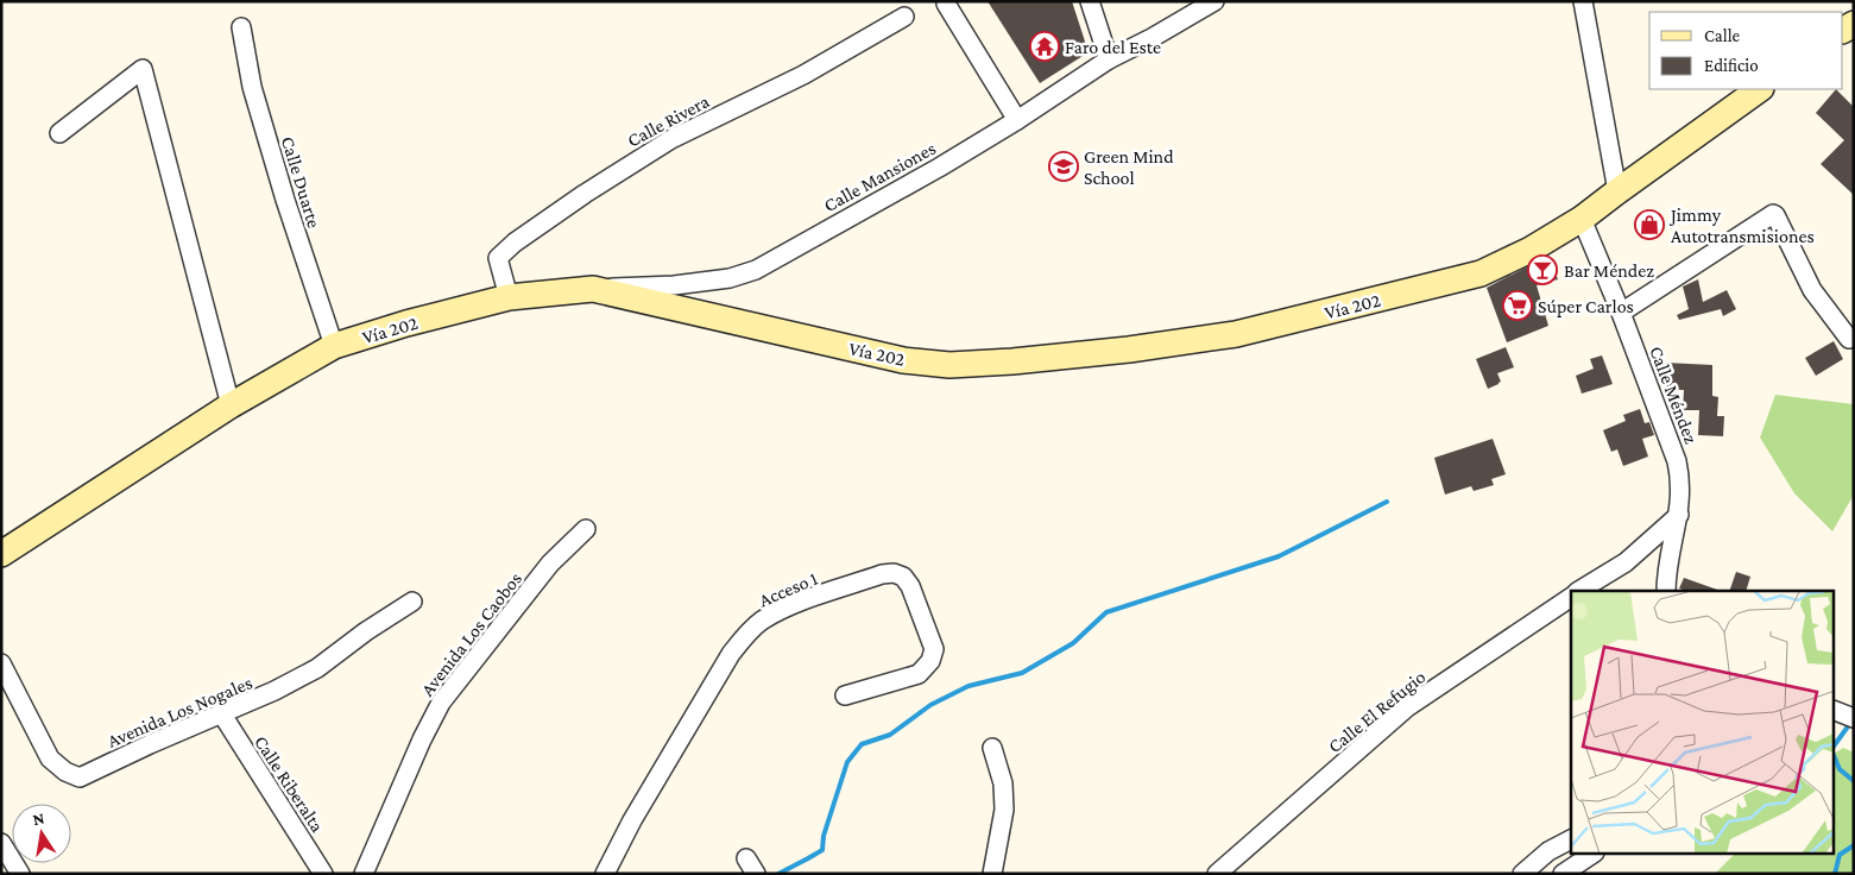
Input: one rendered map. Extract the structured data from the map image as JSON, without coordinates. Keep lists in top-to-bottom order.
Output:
{
  "streets": {
    "main road": ["Vía 202"],
    "street": [
      "Calle Rivera",
      "Calle Mansiones",
      "Calle Duarte",
      "Calle Méndez",
      "Acceso 1",
      "Avenida Los Caobos",
      "Avenida Los Nogales",
      "Calle El Refugio",
      "Calle Riberalta"
    ]
  },
  "crossings": [
    ["Calle Rivera", "Vía 202"],
    ["Calle Mansiones", "Vía 202"],
    ["Calle Duarte", "Vía 202"],
    ["Vía 202", "Calle Méndez"],
    ["Avenida Los Nogales", "Calle Riberalta"]
  ],
  "places": {
    "temple": ["Faro del Este"],
    "school or university": ["Green Mind School"],
    "shop": ["Jimmy Autotransmisiones"],
    "bar": ["Bar Méndez"],
    "supermarket": ["Súper Carlos"]
  },
  "legend": ["Calle", "Edificio"],
  "north": "top"
}
